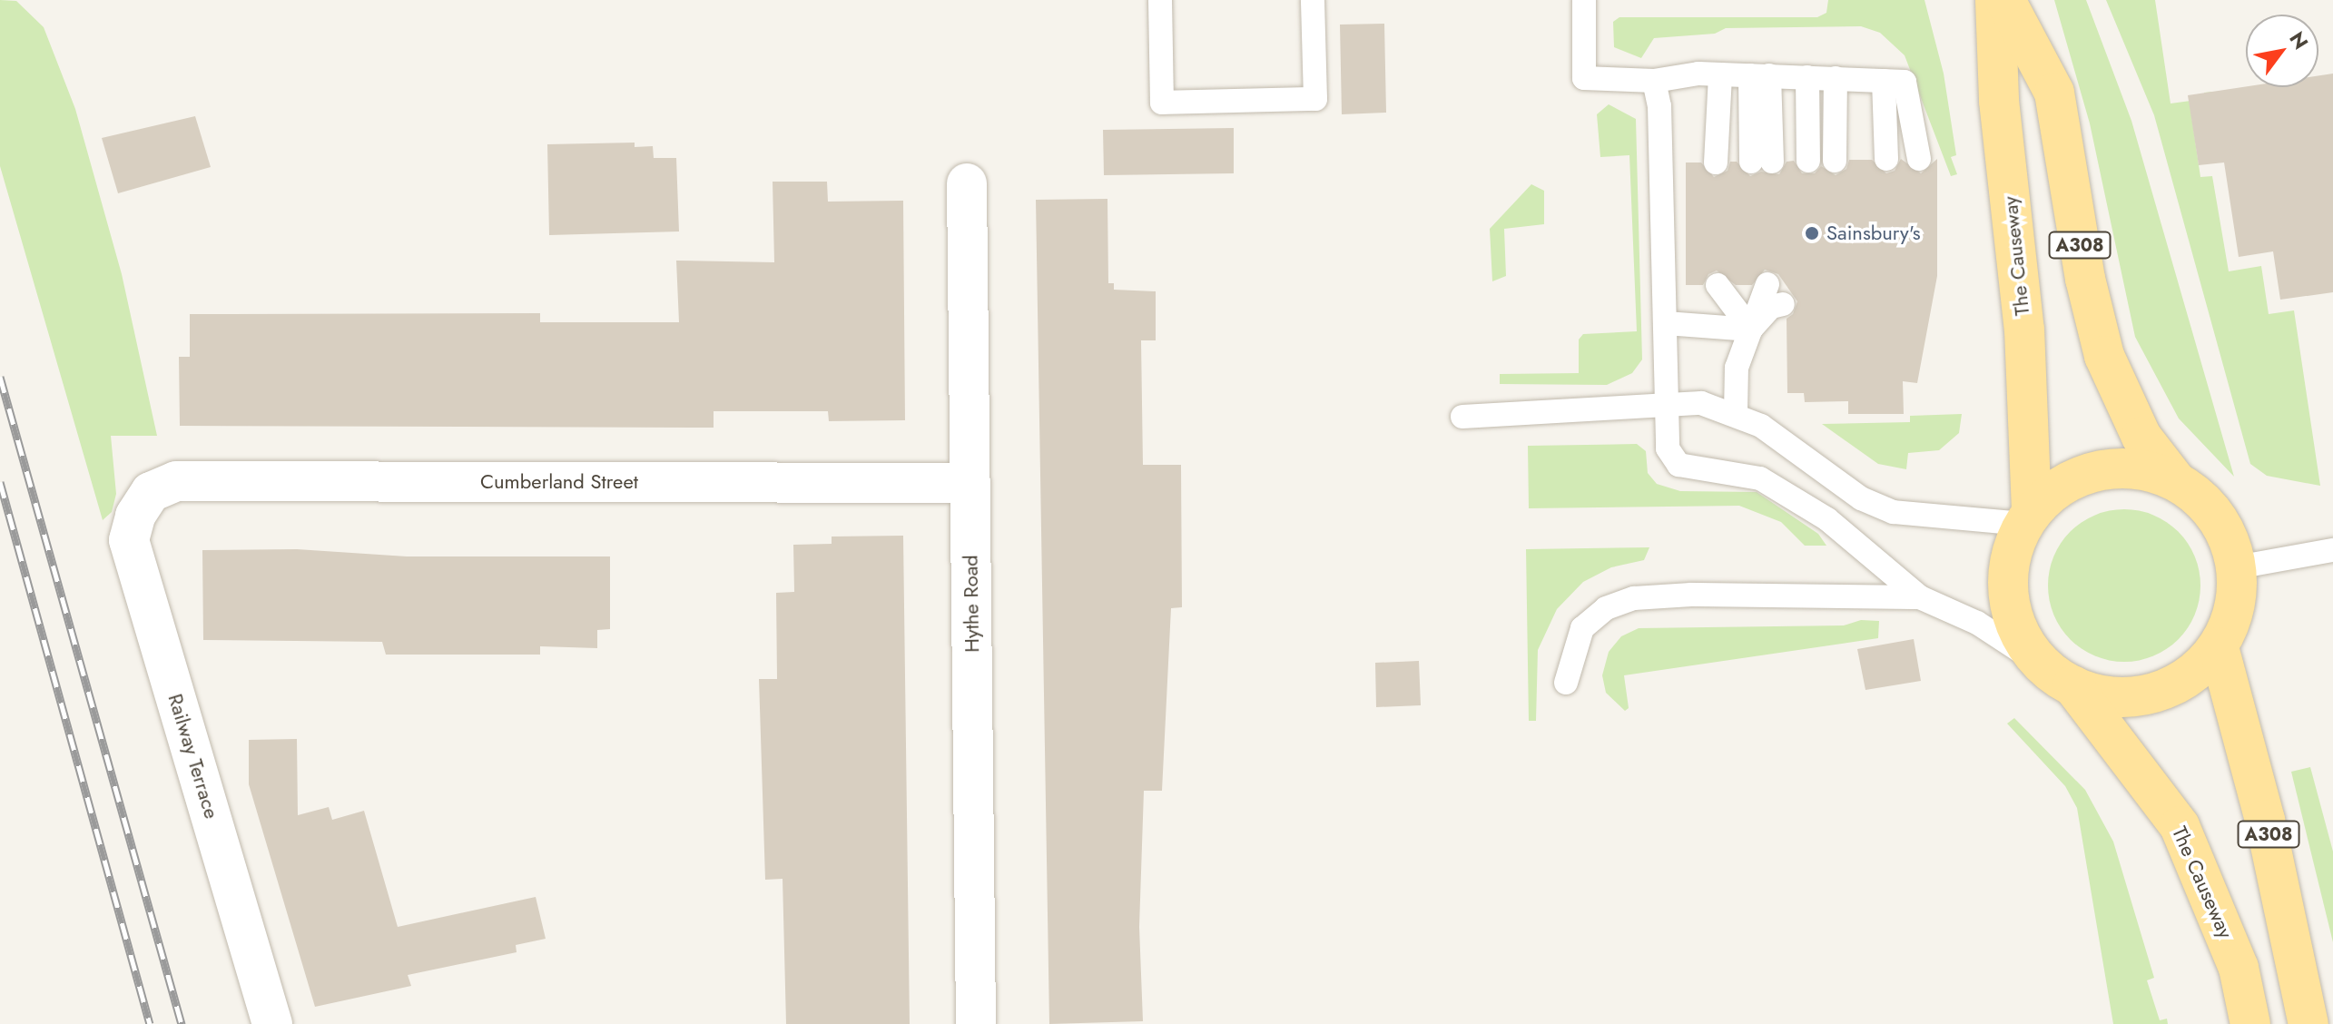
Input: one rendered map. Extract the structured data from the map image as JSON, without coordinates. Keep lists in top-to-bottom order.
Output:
{
  "streets": {
    "main road": ["A308", "The Causeway"],
    "street": ["Cumberland Street", "Hythe Road", "Railway Terrace"]
  },
  "crossings": [
    ["A308", "The Causeway"],
    ["Cumberland Street", "Hythe Road"],
    ["Cumberland Street", "Railway Terrace"]
  ],
  "places": ["Sainsbury's"],
  "north": "top right"
}
